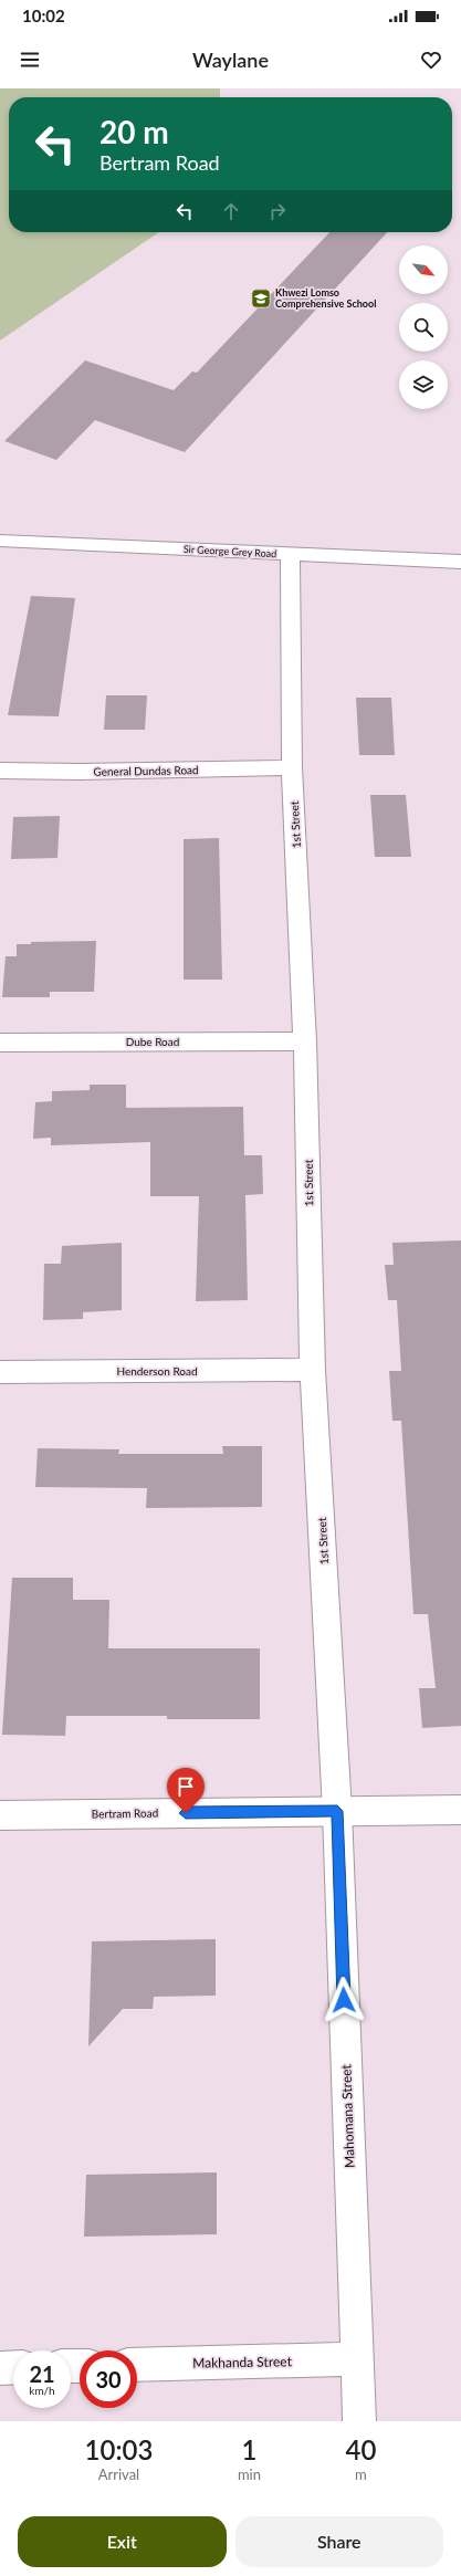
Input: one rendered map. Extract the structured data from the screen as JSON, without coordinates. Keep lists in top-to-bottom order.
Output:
{
  "streets": {
    "street": [
      "Sir George Grey Road",
      "General Dundas Road",
      "1st Street",
      "Dube Road",
      "Henderson Road",
      "Bertram Road",
      "Mahomana Street",
      "Makhanda Street"
    ]
  },
  "crossings": [
    ["Sir George Grey Road", "1st Street"],
    ["General Dundas Road", "1st Street"],
    ["1st Street", "Dube Road"],
    ["1st Street", "Henderson Road"],
    ["1st Street", "Bertram Road"],
    ["1st Street", "Mahomana Street"],
    ["Bertram Road", "Mahomana Street"],
    ["Mahomana Street", "Makhanda Street"]
  ],
  "places": {
    "school or university": ["Khwezi Lomso Comprehensive School"]
  },
  "north": "bottom right",
  "page": {
    "status": "10:02",
    "header": "Waylane",
    "turn": ["20 m", "Bertram Road"],
    "speed": "21 km/h",
    "limit": "30",
    "eta": [
      "10:03",
      "Arrival",
      "1",
      "min",
      "40",
      "m"
    ],
    "buttons": ["Exit", "Share"]
  }
}
